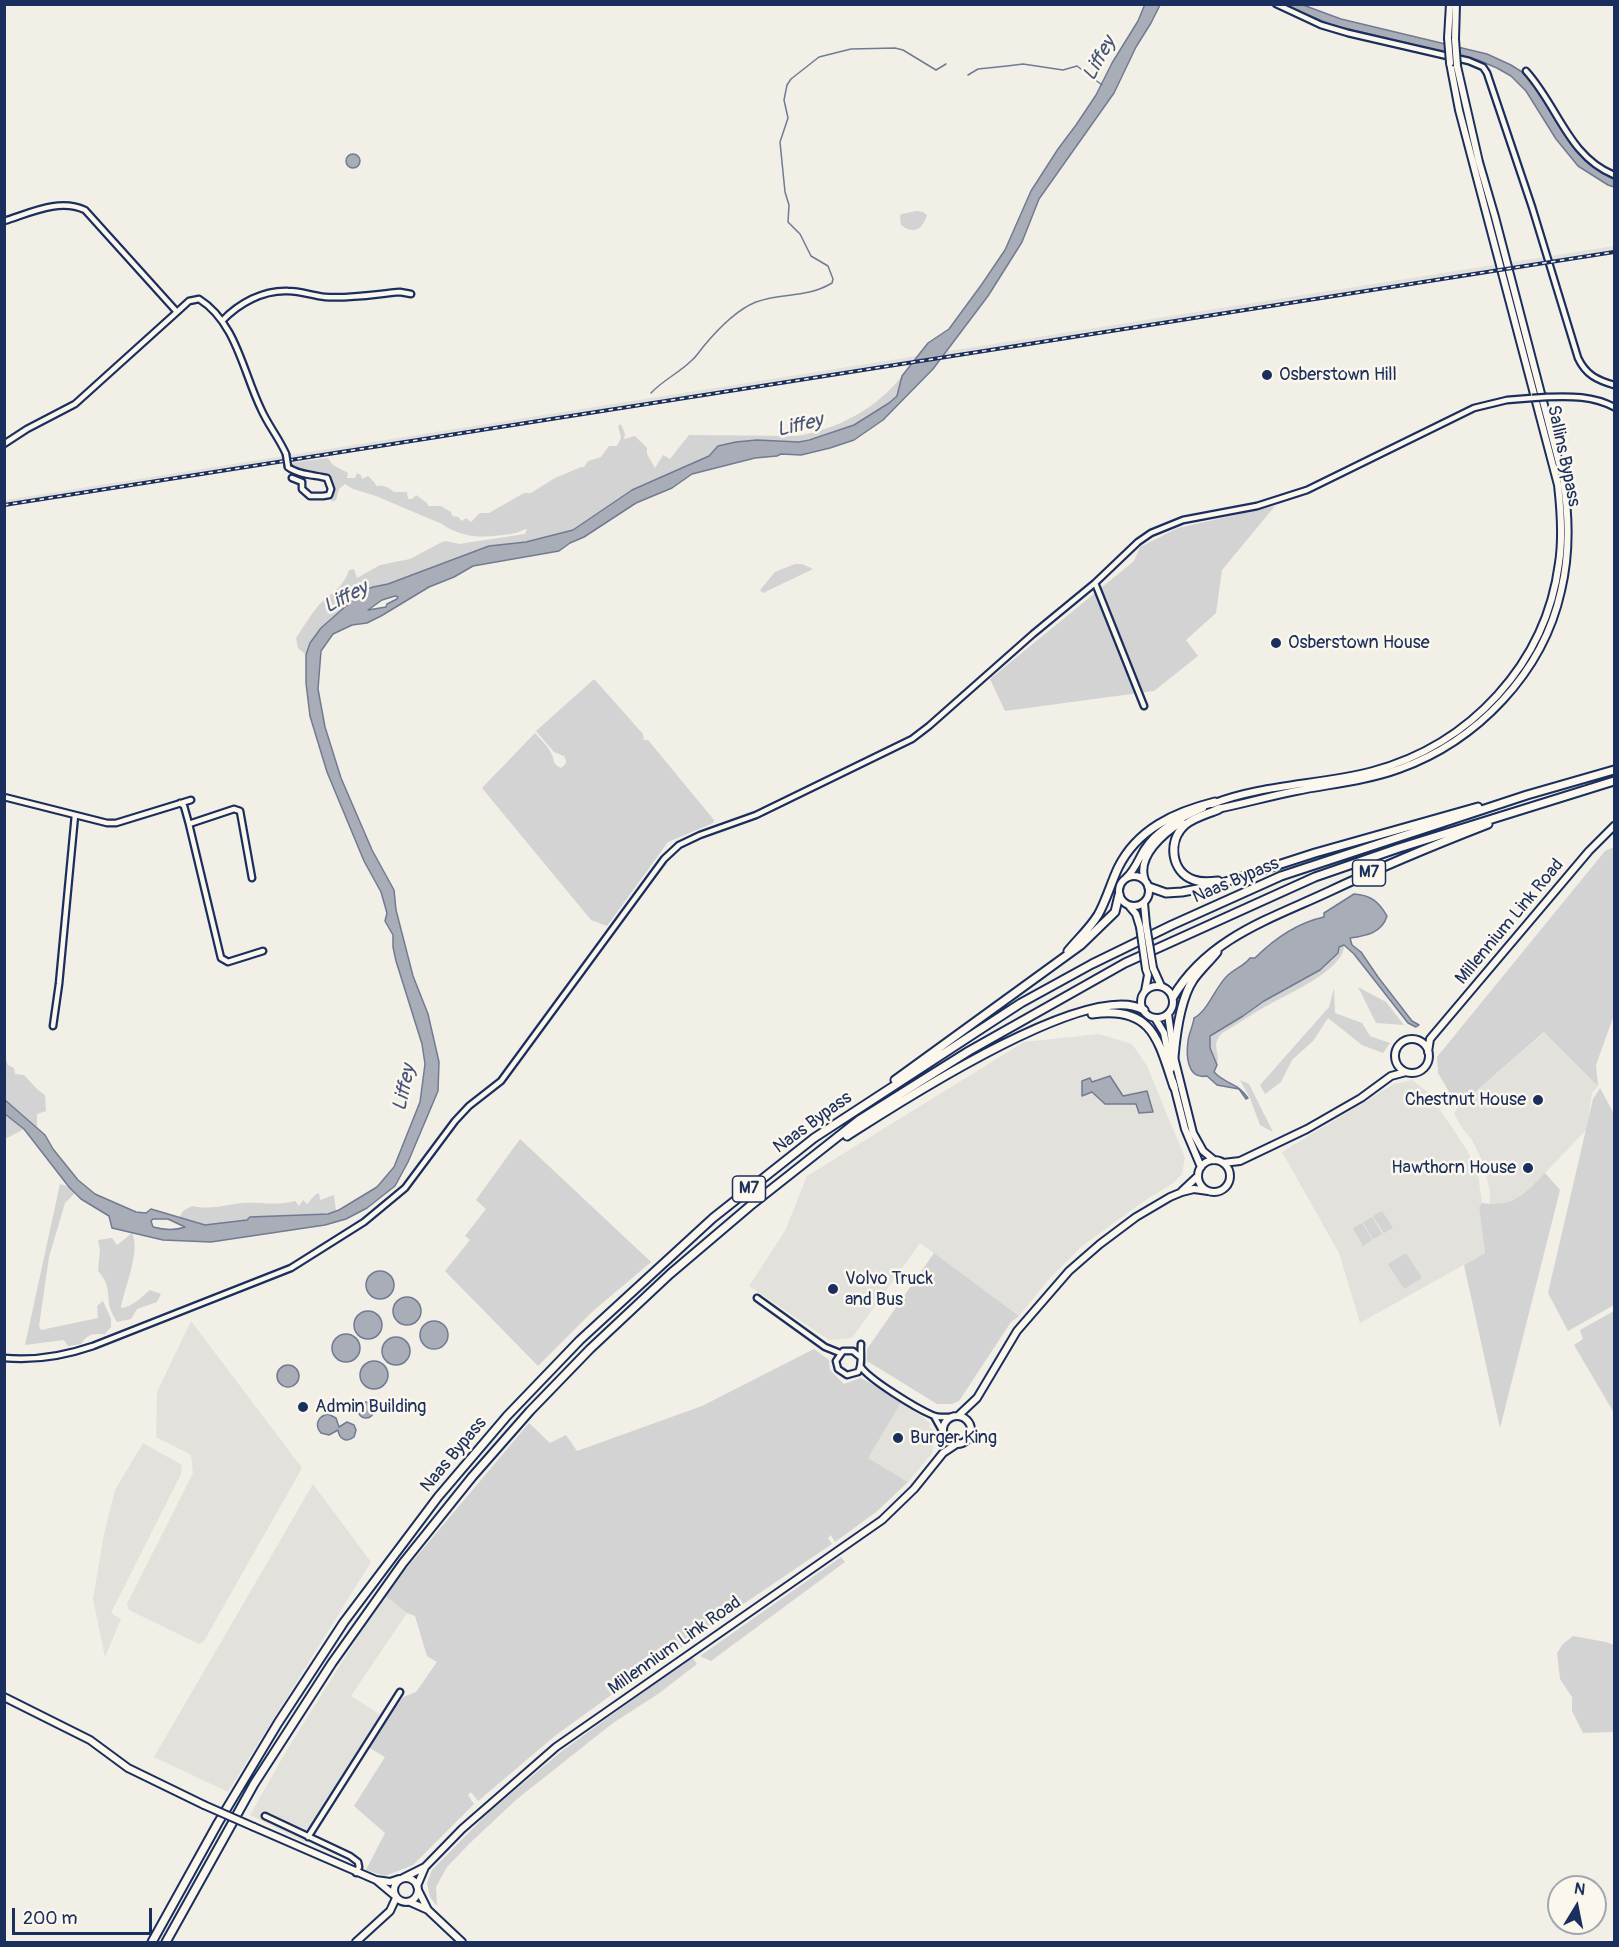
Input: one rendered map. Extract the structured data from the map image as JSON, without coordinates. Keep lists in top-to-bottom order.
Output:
{
  "streets": {
    "highway": ["M7", "Naas Bypass"],
    "main road": ["Sallins Bypass", "Millennium Link Road"]
  },
  "crossings": [
    ["Sallins Bypass", "M7"],
    ["M7", "Naas Bypass"]
  ],
  "water": ["Liffey"],
  "places": [
    "Osberstown Hill",
    "Osberstown House",
    "Chestnut House",
    "Hawthorn House",
    "Volvo Truck and Bus",
    "Admin Building",
    "Burger King"
  ],
  "scale_bar": "200 m",
  "north": "top"
}
